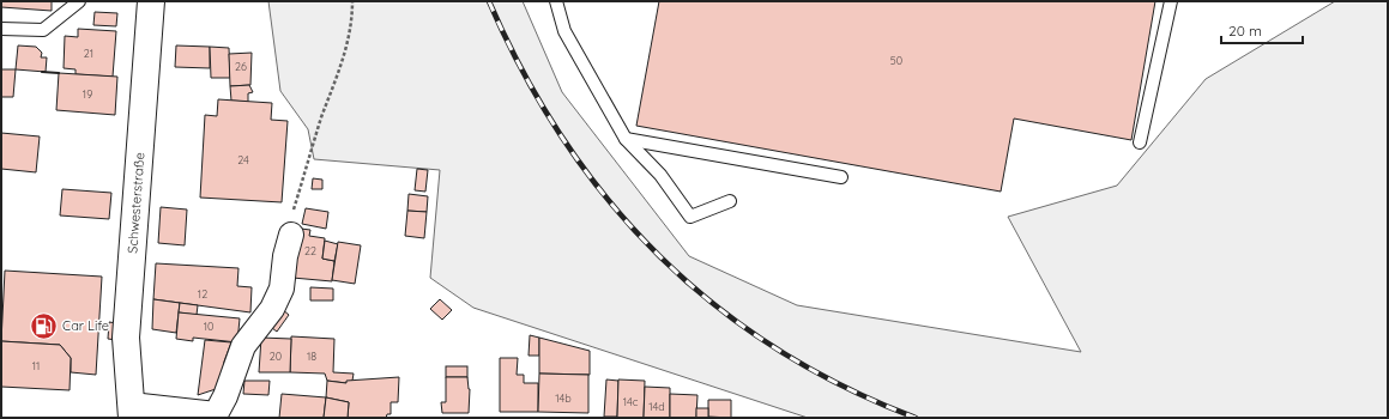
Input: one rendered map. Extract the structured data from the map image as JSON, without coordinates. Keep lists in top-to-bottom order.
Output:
{
  "streets": {
    "street": ["Schwesterstraße"]
  },
  "places": {
    "fuel station": ["Car Life"]
  },
  "house_numbers": [
    "21",
    "50",
    "26",
    "19",
    "24",
    "22",
    "12",
    "10",
    "20",
    "18",
    "11",
    "14b",
    "14c",
    "14d"
  ],
  "scale_bar": "20 m"
}
